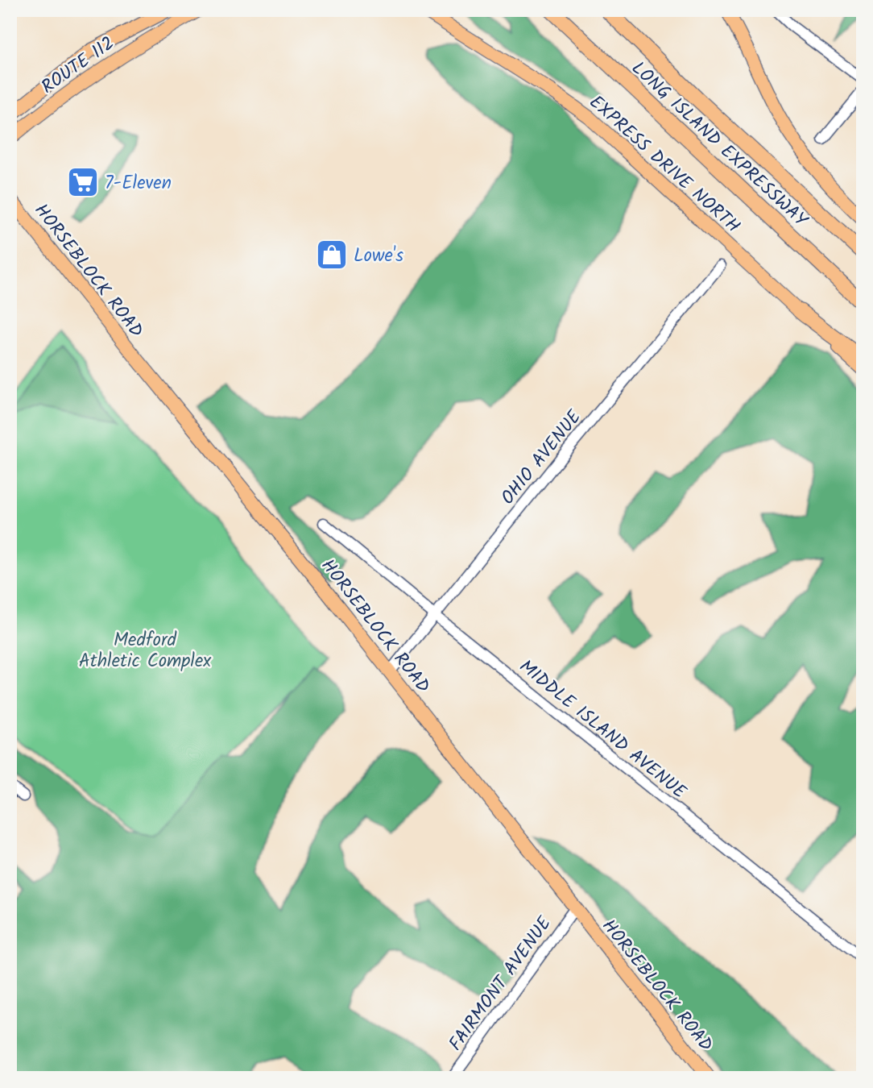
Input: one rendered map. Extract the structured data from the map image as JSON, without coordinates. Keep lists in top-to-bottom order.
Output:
{
  "streets": {
    "highway": ["LONG ISLAND EXPRESSWAY"],
    "main road": ["ROUTE 112", "EXPRESS DRIVE NORTH", "HORSEBLOCK ROAD"],
    "street": ["OHIO AVENUE", "MIDDLE ISLAND AVENUE", "FAIRMONT AVENUE"]
  },
  "crossings": [
    ["HORSEBLOCK ROAD", "OHIO AVENUE"],
    ["HORSEBLOCK ROAD", "FAIRMONT AVENUE"],
    ["OHIO AVENUE", "MIDDLE ISLAND AVENUE"]
  ],
  "parks": ["Medford Athletic Complex"],
  "places": {
    "supermarket": ["7-Eleven"],
    "shop": ["Lowe's"]
  }
}
